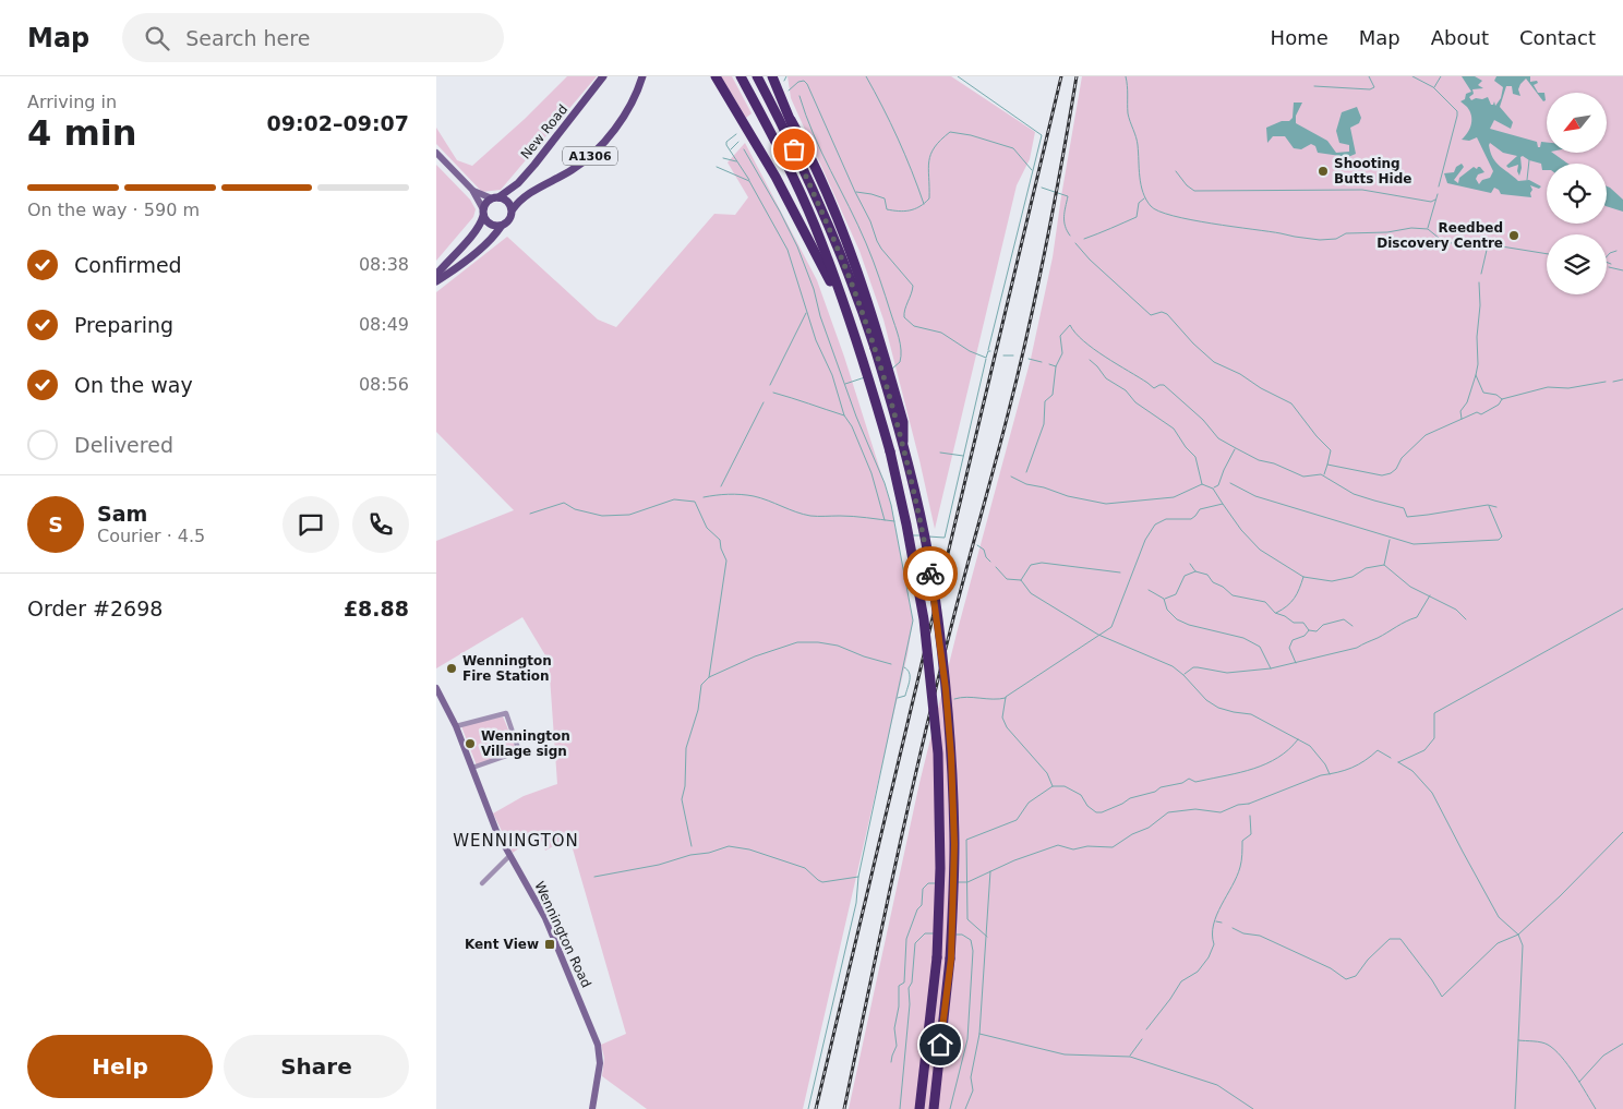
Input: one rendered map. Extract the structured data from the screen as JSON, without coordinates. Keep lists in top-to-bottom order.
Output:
{
  "streets": {
    "main road": ["New Road", "A1306", "Wennington Road"]
  },
  "crossings": [
    ["New Road", "A1306"]
  ],
  "districts": ["WENNINGTON"],
  "places": {
    "other": [
      "Shooting Butts Hide",
      "Reedbed Discovery Centre",
      "Wennington Fire Station",
      "Wennington Village sign"
    ],
    "transit": ["Kent View"]
  },
  "north": "bottom left",
  "page": {
    "header": "Map",
    "search": "Search here",
    "nav": [
      "Home",
      "Map",
      "About",
      "Contact"
    ],
    "heading": ["4 min", "Arriving in", "09:02–09:07"],
    "panel": [
      "Sam",
      "Courier · 4.5",
      "Order #2698",
      "£8.88"
    ],
    "bar": "On the way · 590 m",
    "list": [
      ["Confirmed", "08:38"],
      ["Preparing", "08:49"],
      ["On the way", "08:56"],
      "Delivered"
    ],
    "round": "S",
    "buttons": ["Help", "Share"]
  }
}
